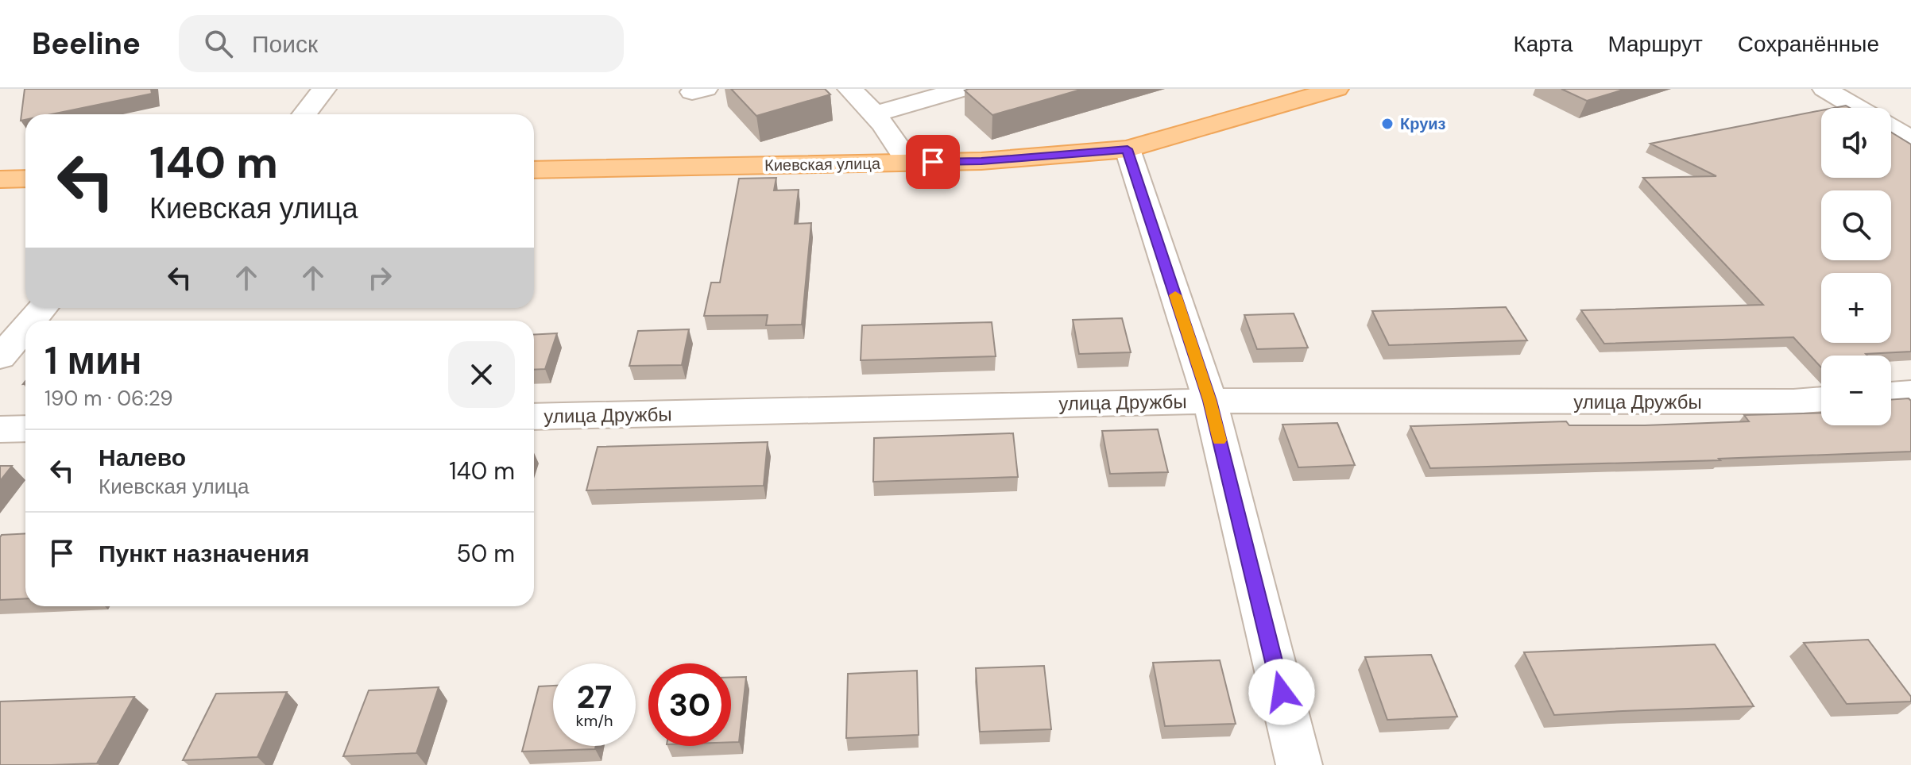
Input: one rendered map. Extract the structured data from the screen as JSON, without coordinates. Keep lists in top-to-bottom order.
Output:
{
  "streets": {
    "main road": ["Киевская улица"],
    "street": ["улица Дружбы"]
  },
  "places": ["Круиз"],
  "page": {
    "header": "Beeline",
    "search": "Поиск",
    "nav": ["Карта", "Маршрут", "Сохранённые"],
    "map_buttons": ["+", "−"],
    "turn": ["140 m", "Киевская улица"],
    "heading": ["1 мин", "190 m · 06:29"],
    "list": [
      {
        "name": "Налево",
        "note": "Киевская улица",
        "value": "140 m"
      },
      {
        "name": "Пункт назначения",
        "value": "50 m"
      }
    ],
    "speed": "27 km/h",
    "limit": "30"
  }
}
